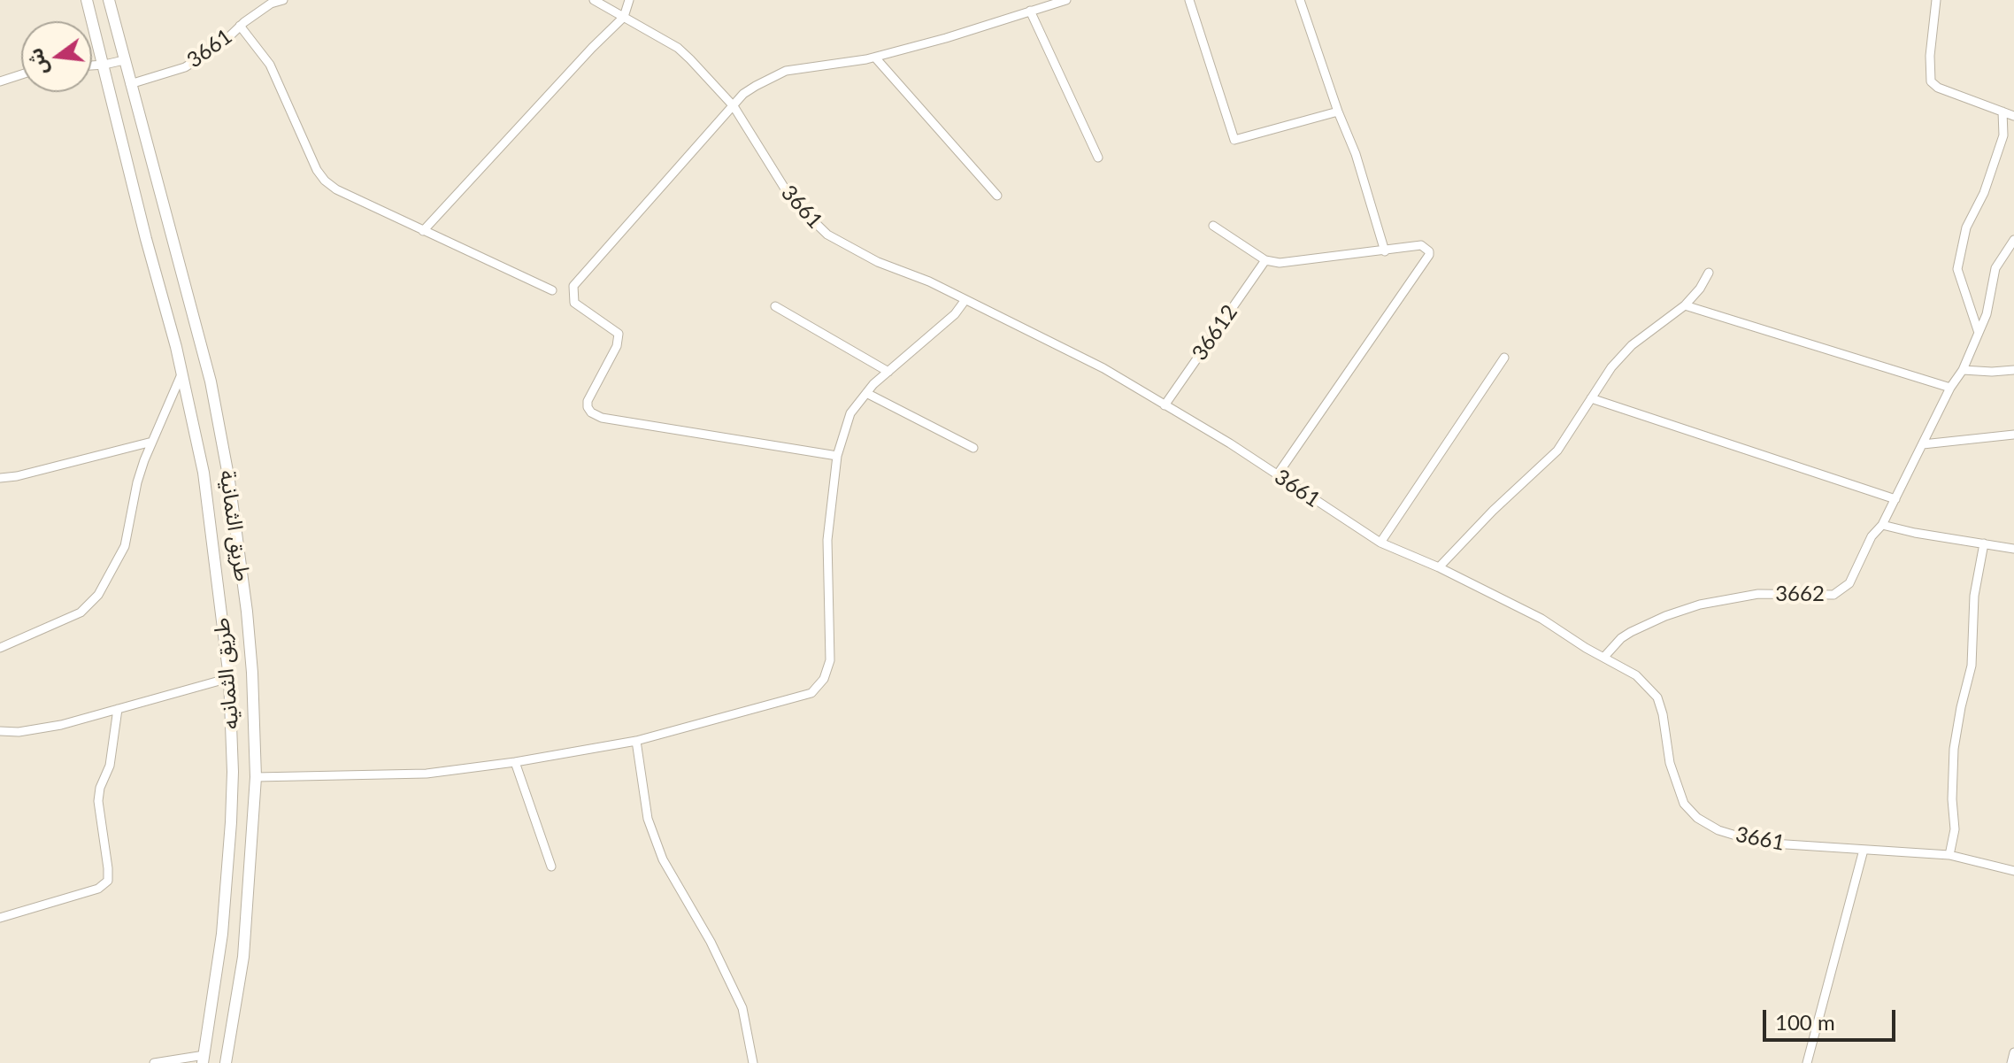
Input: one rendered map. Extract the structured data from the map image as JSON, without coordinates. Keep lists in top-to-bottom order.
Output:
{
  "streets": {
    "street": [
      "3661",
      "36612",
      "طريق الثمانية",
      "3662",
      "طريق الثمانيه"
    ]
  },
  "crossings": [
    ["3661", "36612"],
    ["3661", "طريق الثمانية"],
    ["3661", "3662"]
  ],
  "scale_bar": "100 m",
  "north": "left"
}
